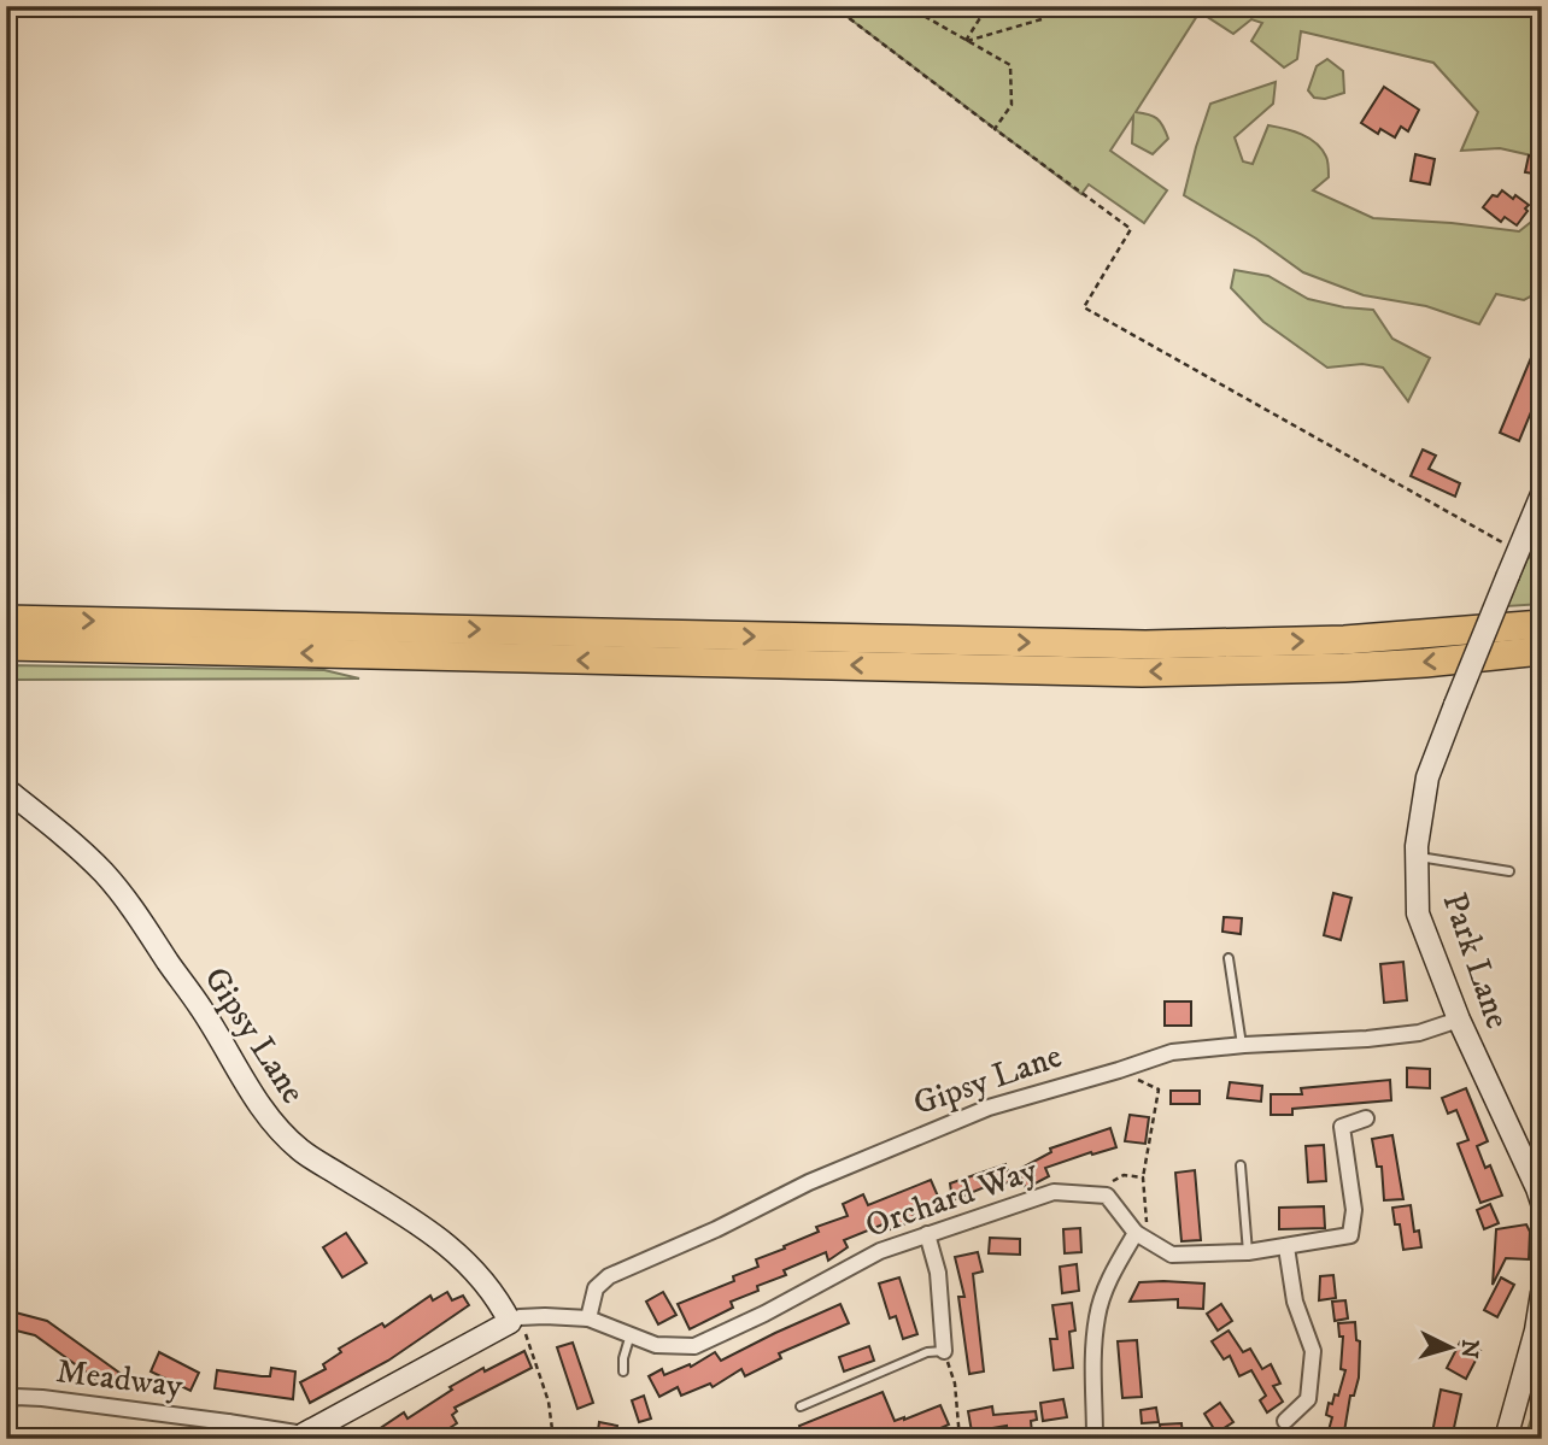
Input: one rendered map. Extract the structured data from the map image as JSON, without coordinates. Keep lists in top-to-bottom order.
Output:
{
  "streets": {
    "street": [
      "Park Lane",
      "Gipsy Lane",
      "Orchard Way",
      "Meadway"
    ]
  },
  "crossings": [
    ["Park Lane", "Gipsy Lane"],
    ["Gipsy Lane", "Orchard Way"]
  ],
  "north": "right"
}
